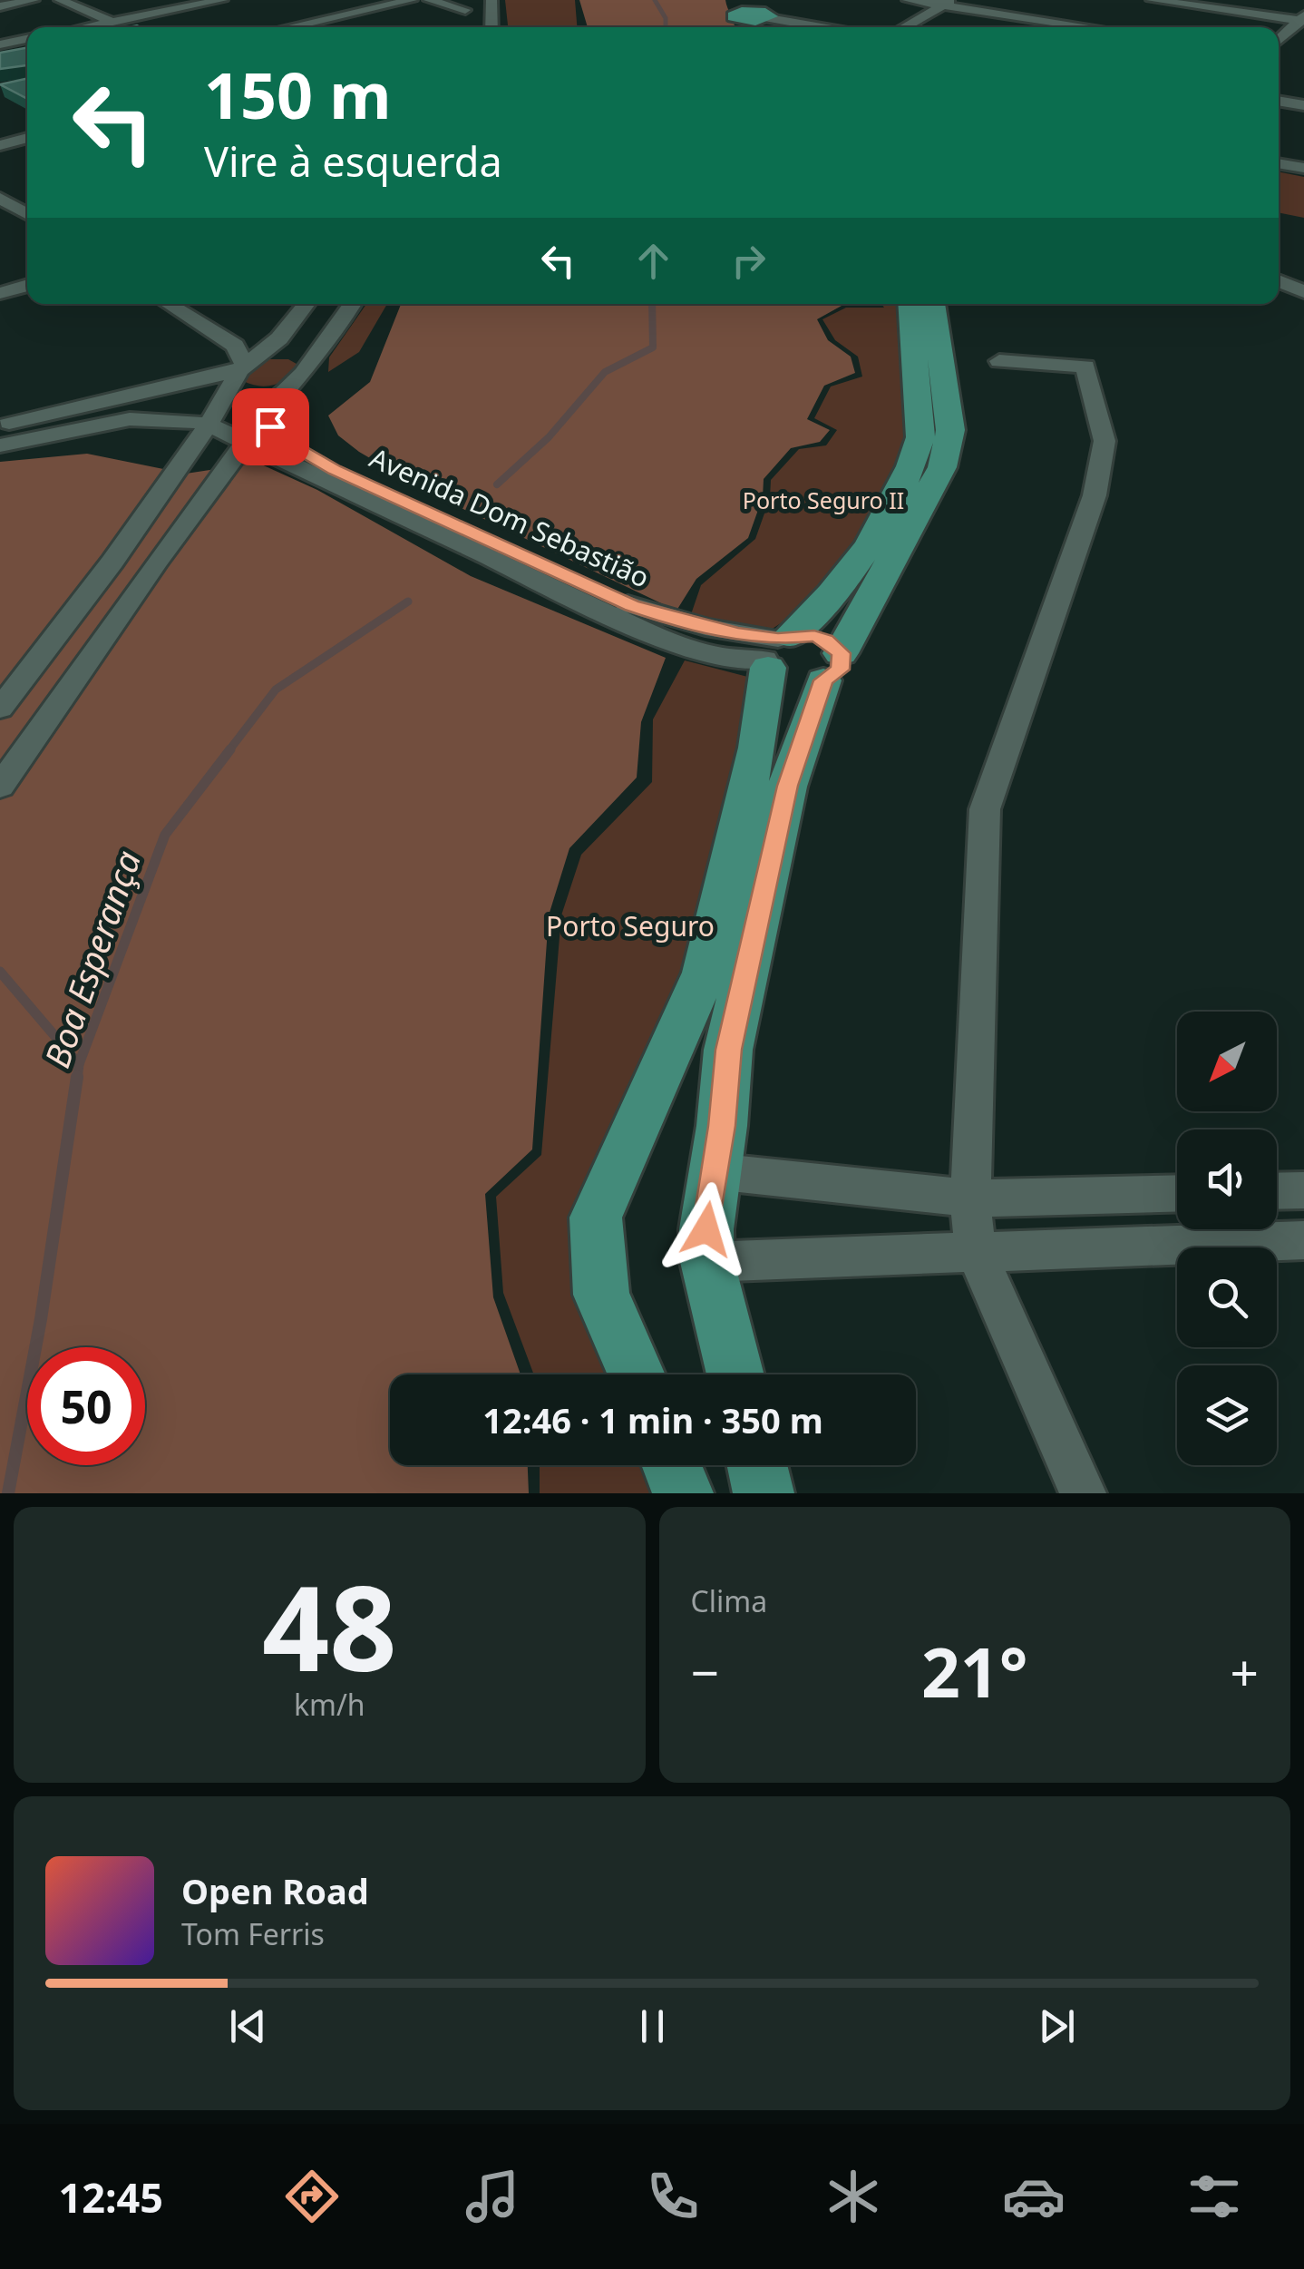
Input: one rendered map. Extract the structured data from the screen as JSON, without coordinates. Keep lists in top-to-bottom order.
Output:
{
  "streets": {
    "street": ["Avenida Dom Sebastião"]
  },
  "water": ["Boa Esperança"],
  "parks": ["Porto Seguro II", "Porto Seguro"],
  "north": "bottom left",
  "page": {
    "turn": ["150 m", "Vire à esquerda"],
    "limit": "50",
    "trip": "12:46 · 1 min · 350 m",
    "tile": [
      ["48", "km/h"],
      "Clima"
    ],
    "heat": ["−", "21°", "+"],
    "song": ["Open Road", "Tom Ferris"],
    "tabs": "12:45"
  }
}
